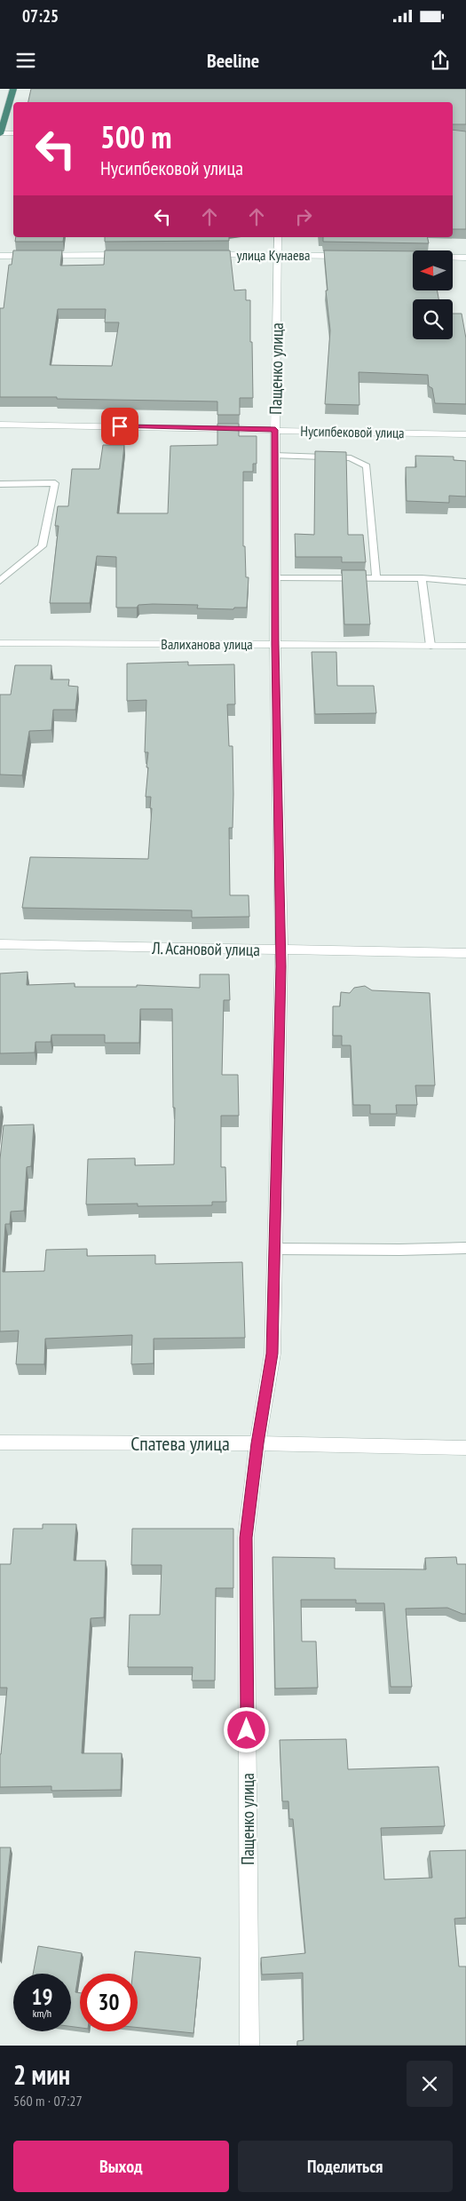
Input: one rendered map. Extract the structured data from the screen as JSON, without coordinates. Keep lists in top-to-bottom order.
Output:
{
  "streets": {
    "street": [
      "улица Кунаева",
      "Пащенко улица",
      "Нусипбековой улица",
      "Валиханова улица",
      "Л. Асановой улица",
      "Спатева улица"
    ]
  },
  "crossings": [
    ["улица Кунаева", "Пащенко улица"],
    ["Пащенко улица", "Нусипбековой улица"],
    ["Пащенко улица", "Валиханова улица"],
    ["Пащенко улица", "Л. Асановой улица"],
    ["Пащенко улица", "Спатева улица"]
  ],
  "north": "left",
  "page": {
    "status": "07:25",
    "header": "Beeline",
    "turn": ["500 m", "Нусипбековой улица"],
    "speed": "19 km/h",
    "limit": "30",
    "heading": ["2 мин", "560 m · 07:27"],
    "buttons": ["Выход", "Поделиться"]
  }
}
